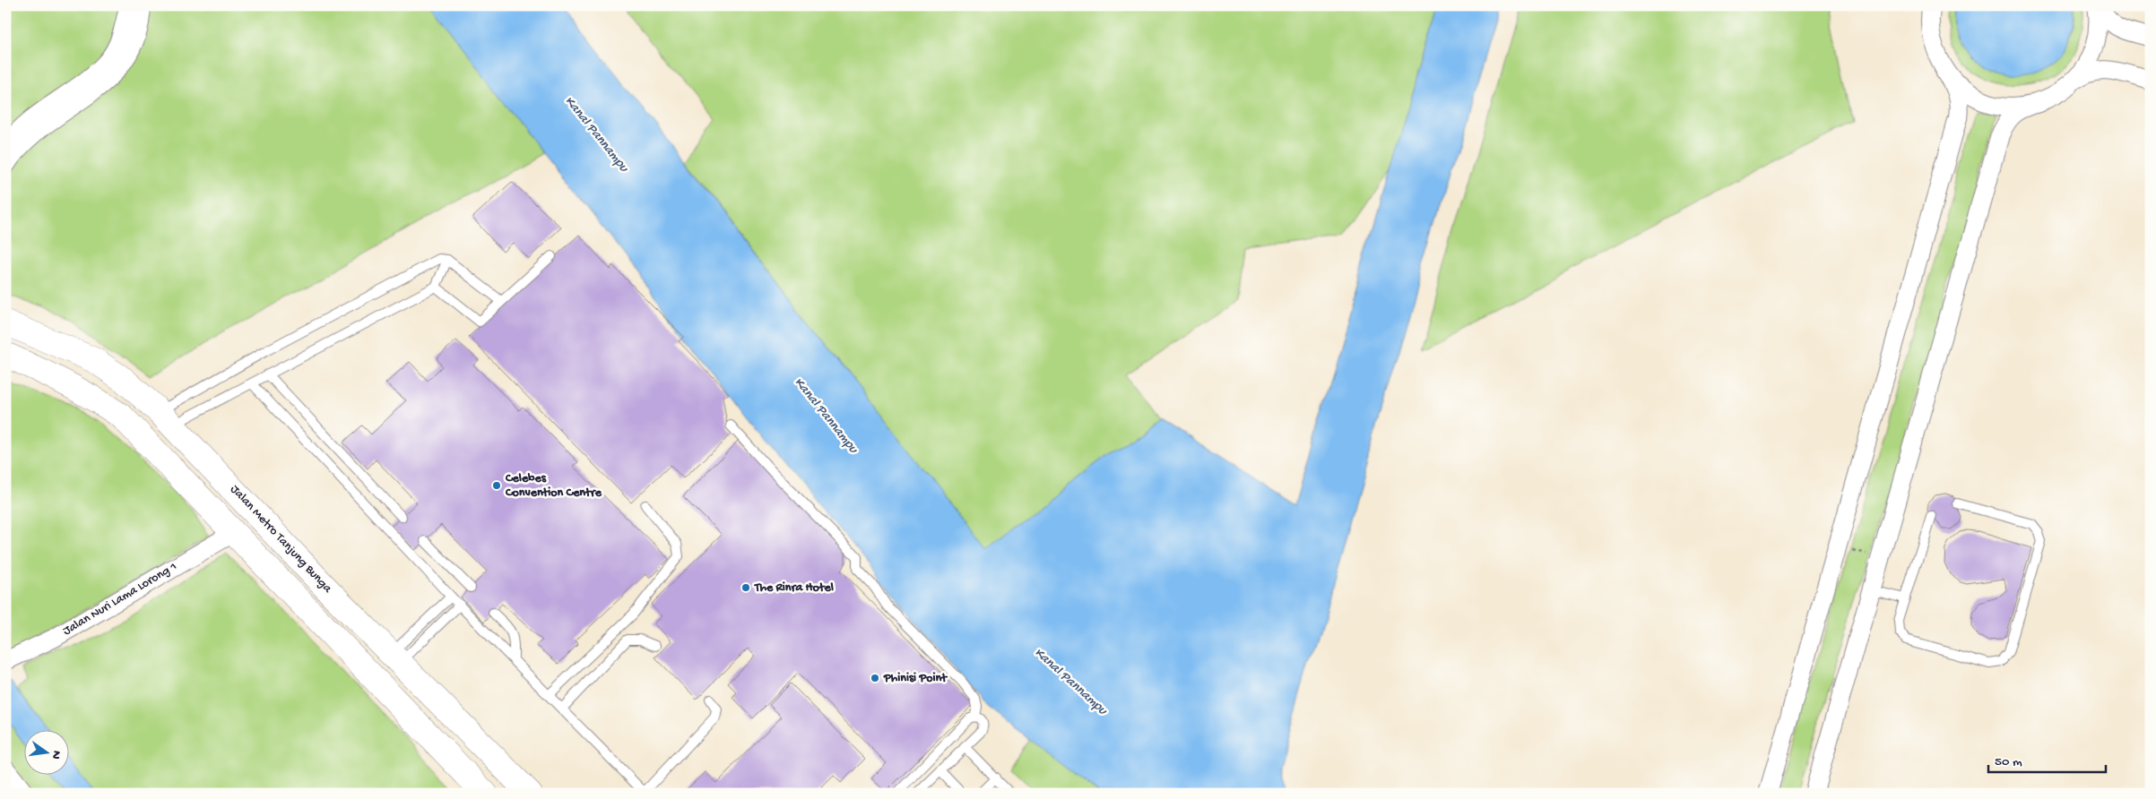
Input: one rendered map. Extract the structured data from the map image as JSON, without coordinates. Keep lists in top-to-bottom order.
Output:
{
  "streets": {
    "main road": ["Jalan Metro Tanjung Bunga"],
    "street": ["Jalan Nuri Lama Lorong 1"]
  },
  "water": ["Kanal Pannampu"],
  "places": ["Celebes Convention Centre", "The Rinra Hotel", "Phinisi Point"],
  "scale_bar": "50 m",
  "north": "right"
}
